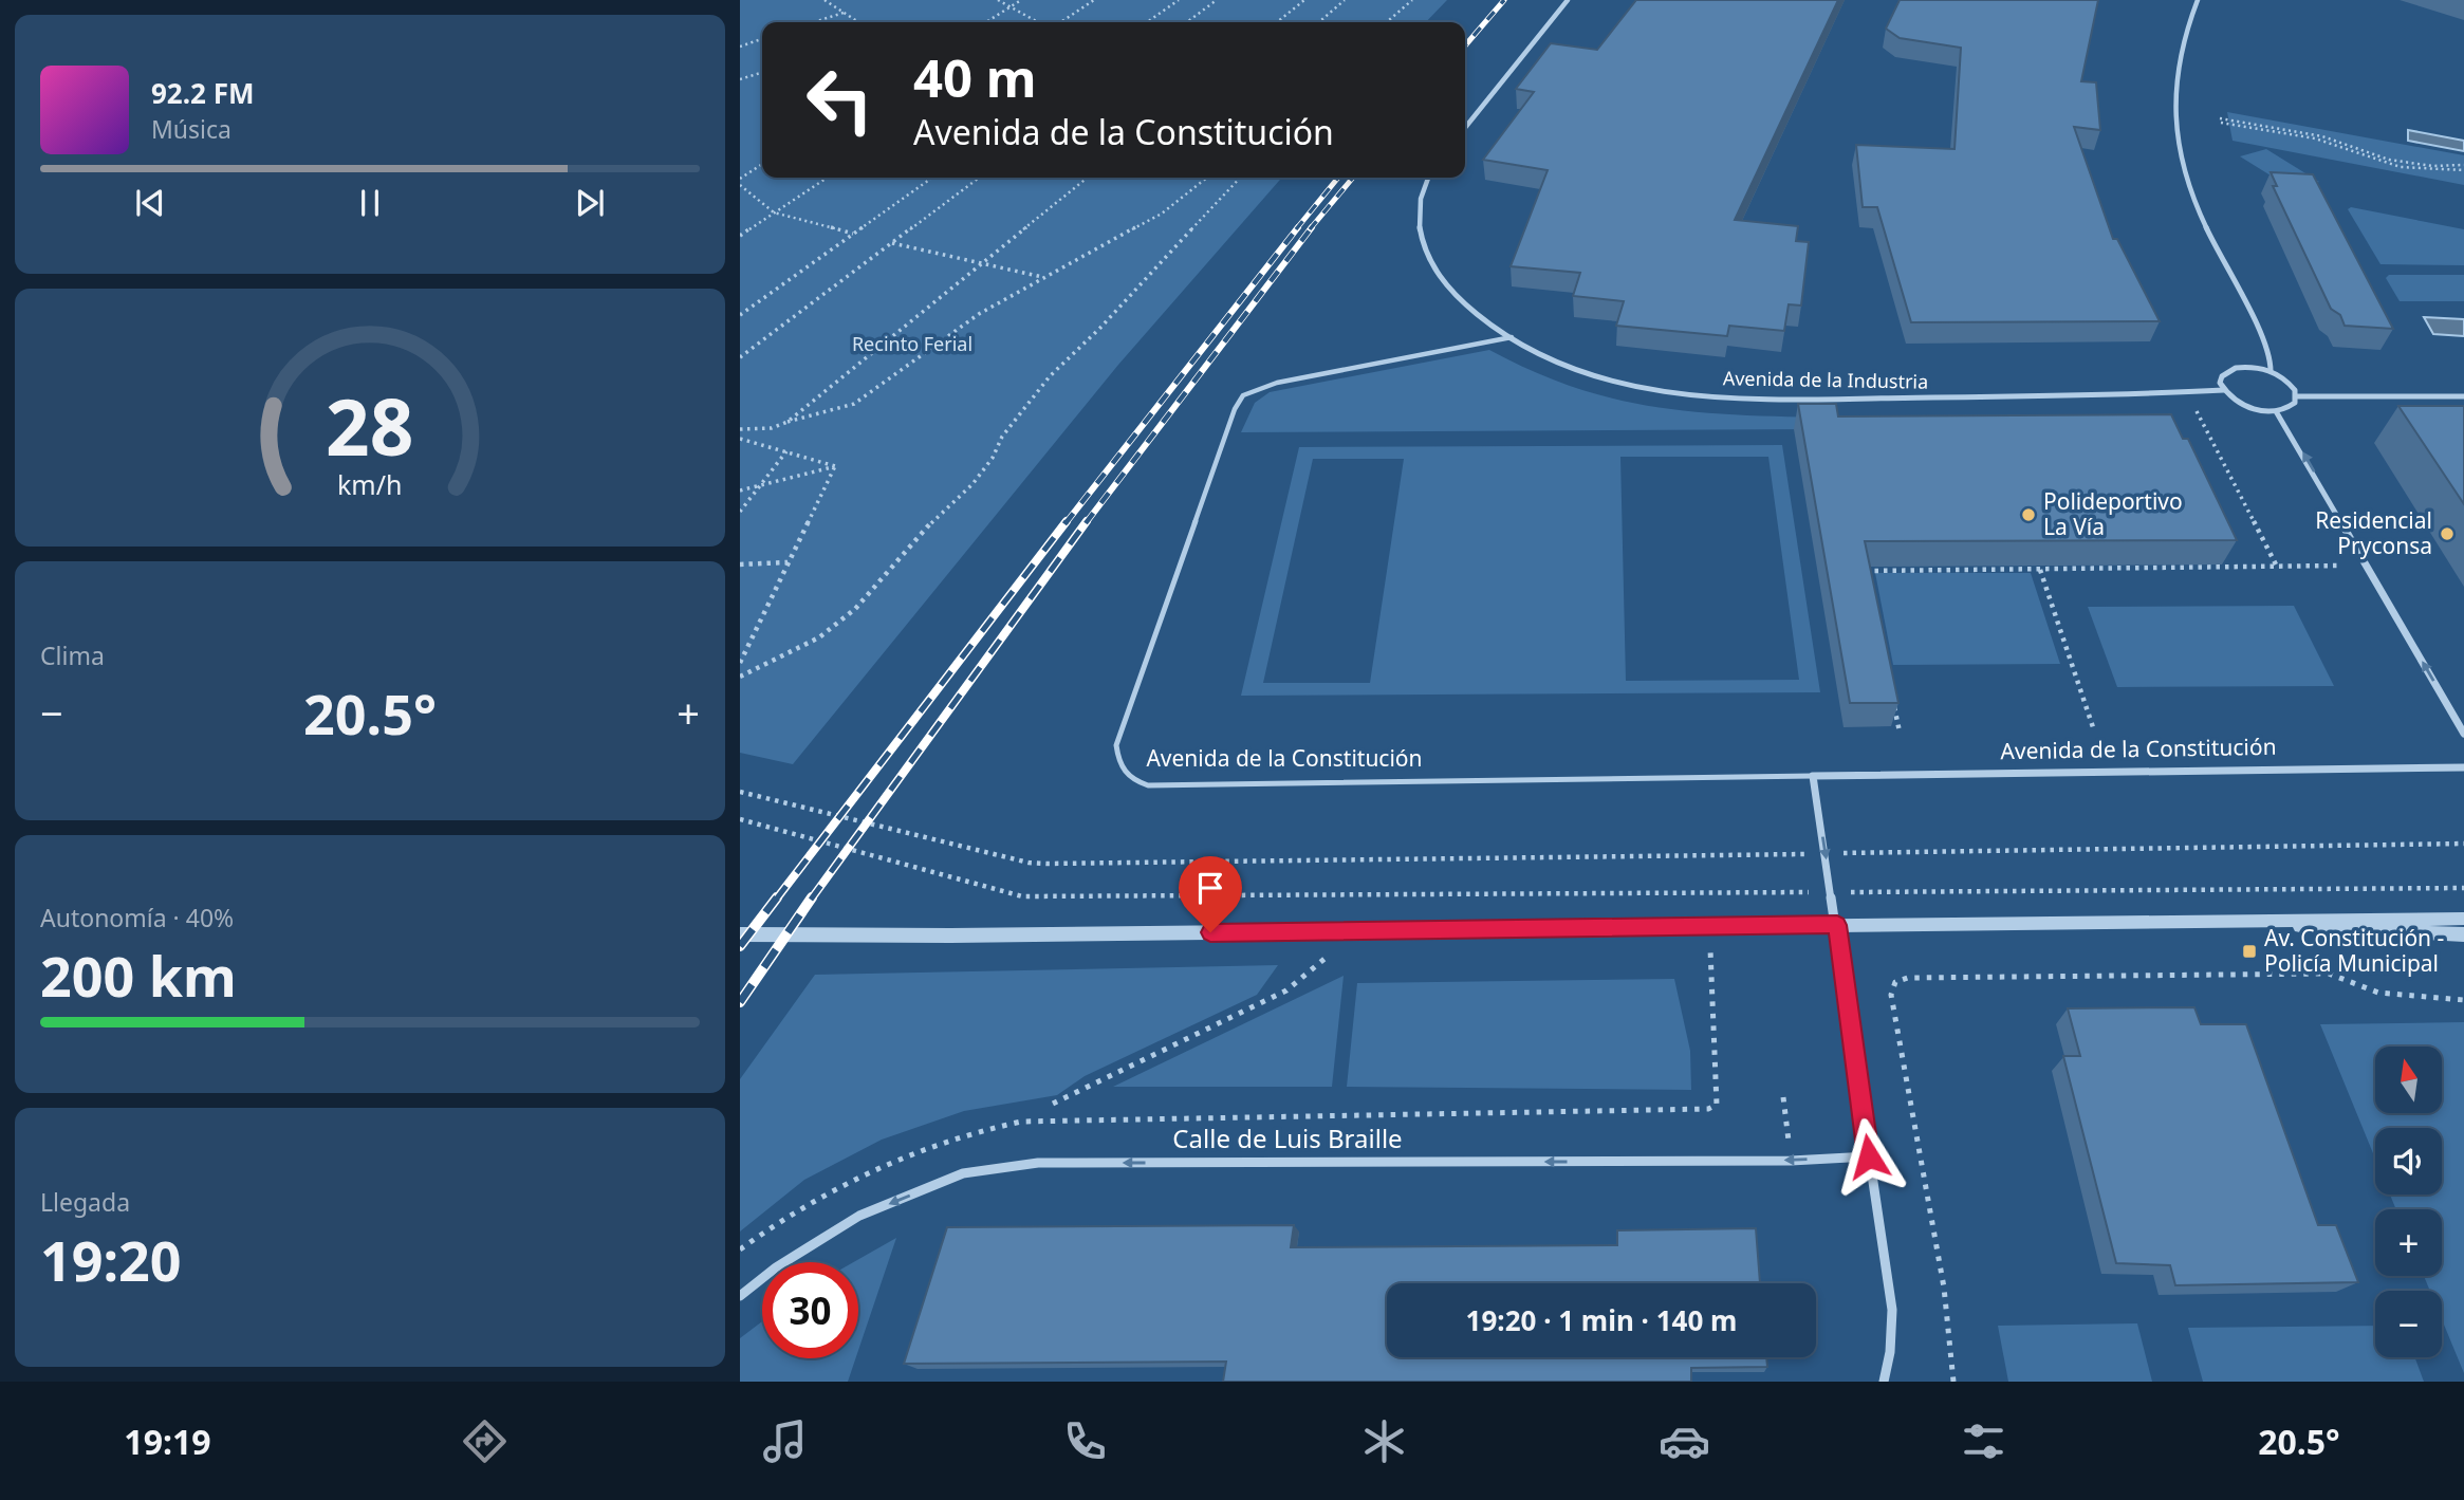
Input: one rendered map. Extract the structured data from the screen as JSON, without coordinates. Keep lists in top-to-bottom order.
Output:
{
  "streets": {
    "street": ["Avenida de la Industria", "Avenida de la Constitución", "Calle de Luis Braille"]
  },
  "crossings": [
    ["Avenida de la Industria", "Avenida de la Constitución"]
  ],
  "one_way": ["Calle de Luis Braille"],
  "parks": ["Recinto Ferial"],
  "places": {
    "other": ["Polideportivo La Vía", "Residencial Pryconsa"],
    "transit": ["Av. Constitución - Policía Municipal"]
  },
  "north": "top",
  "page": {
    "turn": ["40 m", "Avenida de la Constitución"],
    "song": ["92.2 FM", "Música"],
    "tile": [
      "Clima",
      ["Autonomía · 40%", "200 km"],
      ["Llegada", "19:20"]
    ],
    "heat": ["−", "20.5°", "+"],
    "map_buttons": ["+", "−"],
    "limit": "30",
    "trip": "19:20 · 1 min · 140 m",
    "tabs": ["19:19", "20.5°"],
    "gauge": ["28", "km/h"]
  }
}
